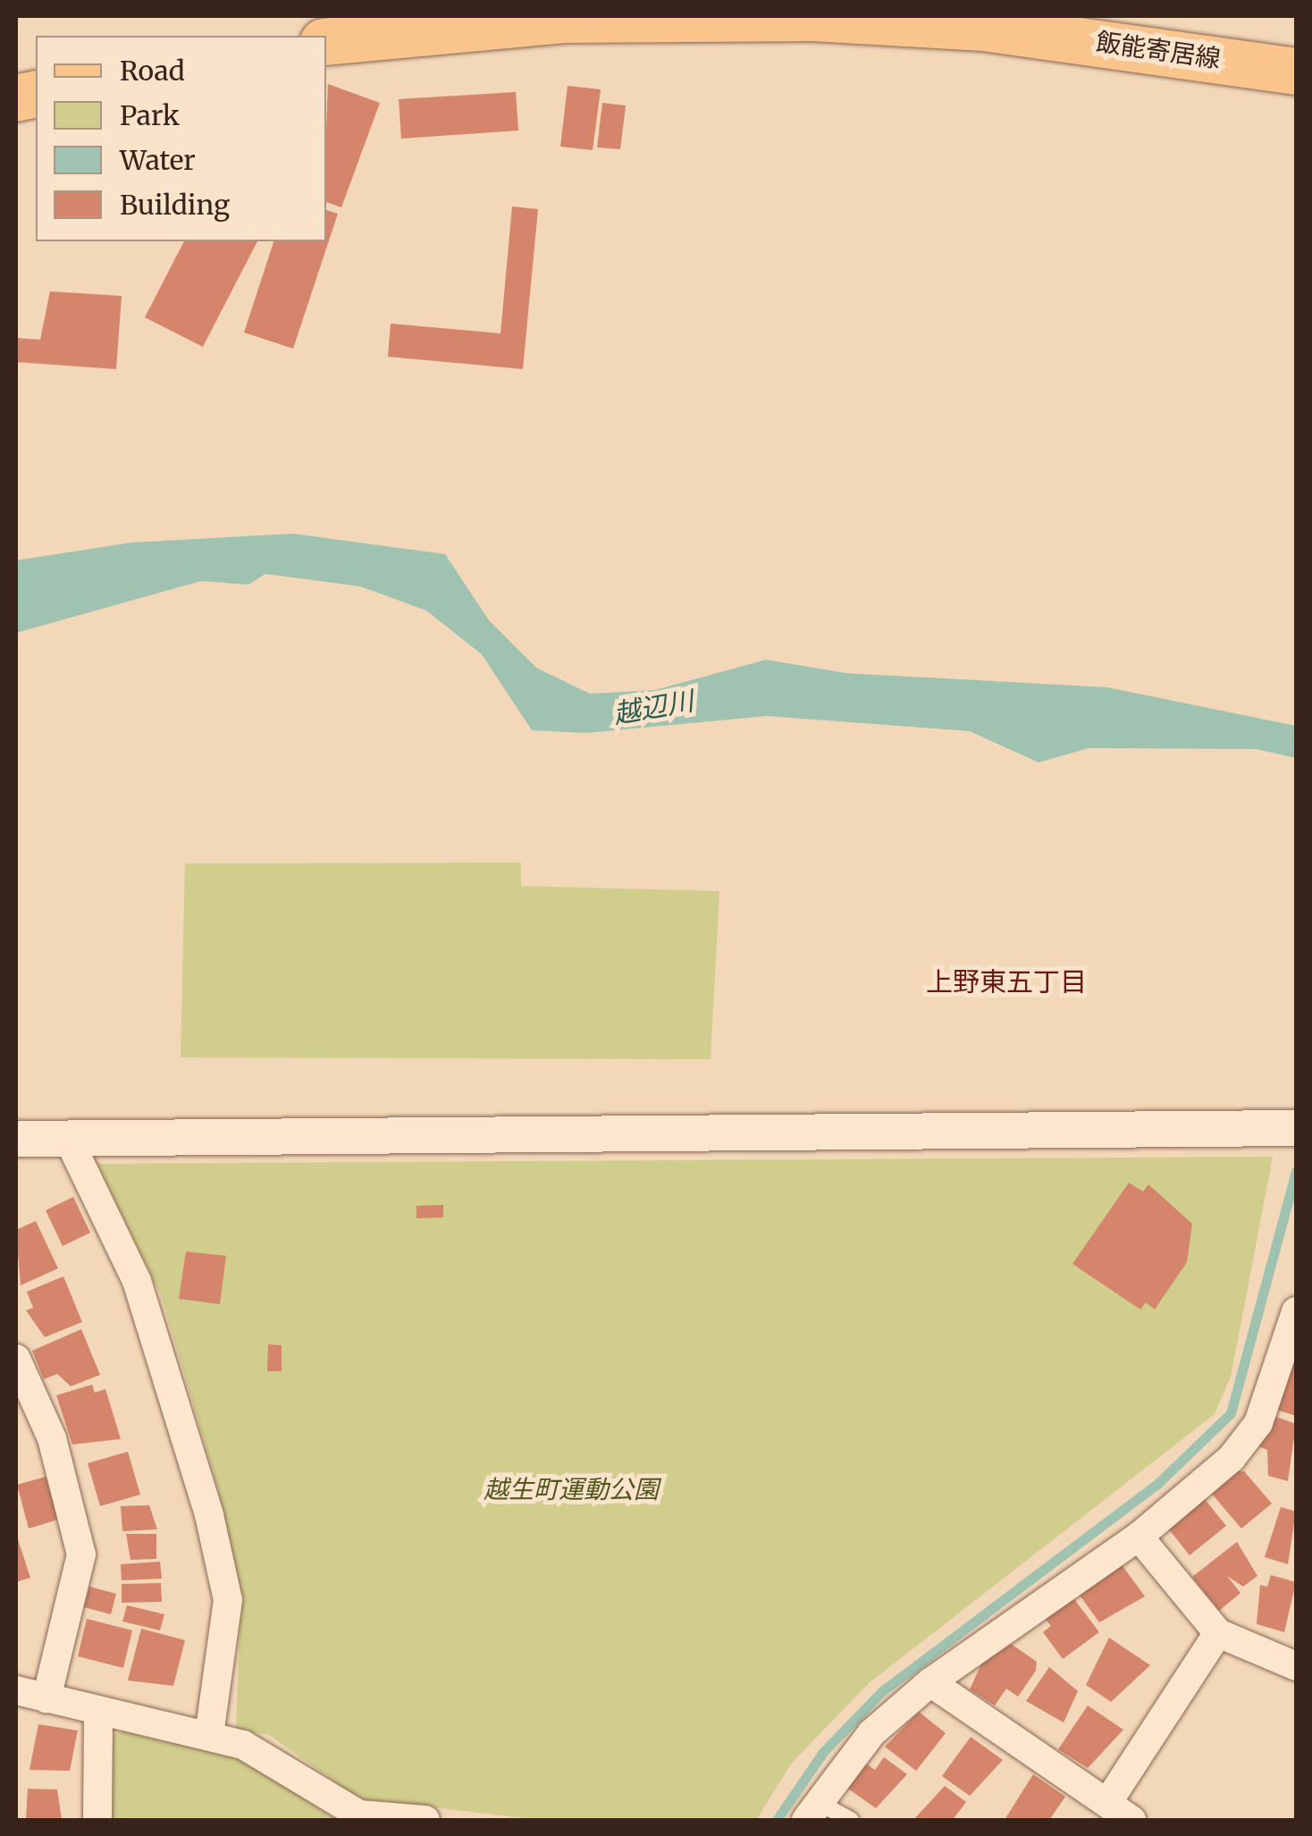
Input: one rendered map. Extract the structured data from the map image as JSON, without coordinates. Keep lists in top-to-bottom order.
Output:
{
  "streets": {
    "main road": ["飯能寄居線"]
  },
  "districts": ["上野東五丁目"],
  "water": ["越辺川"],
  "parks": ["越生町運動公園"],
  "legend": [
    "Road",
    "Park",
    "Water",
    "Building"
  ]
}
